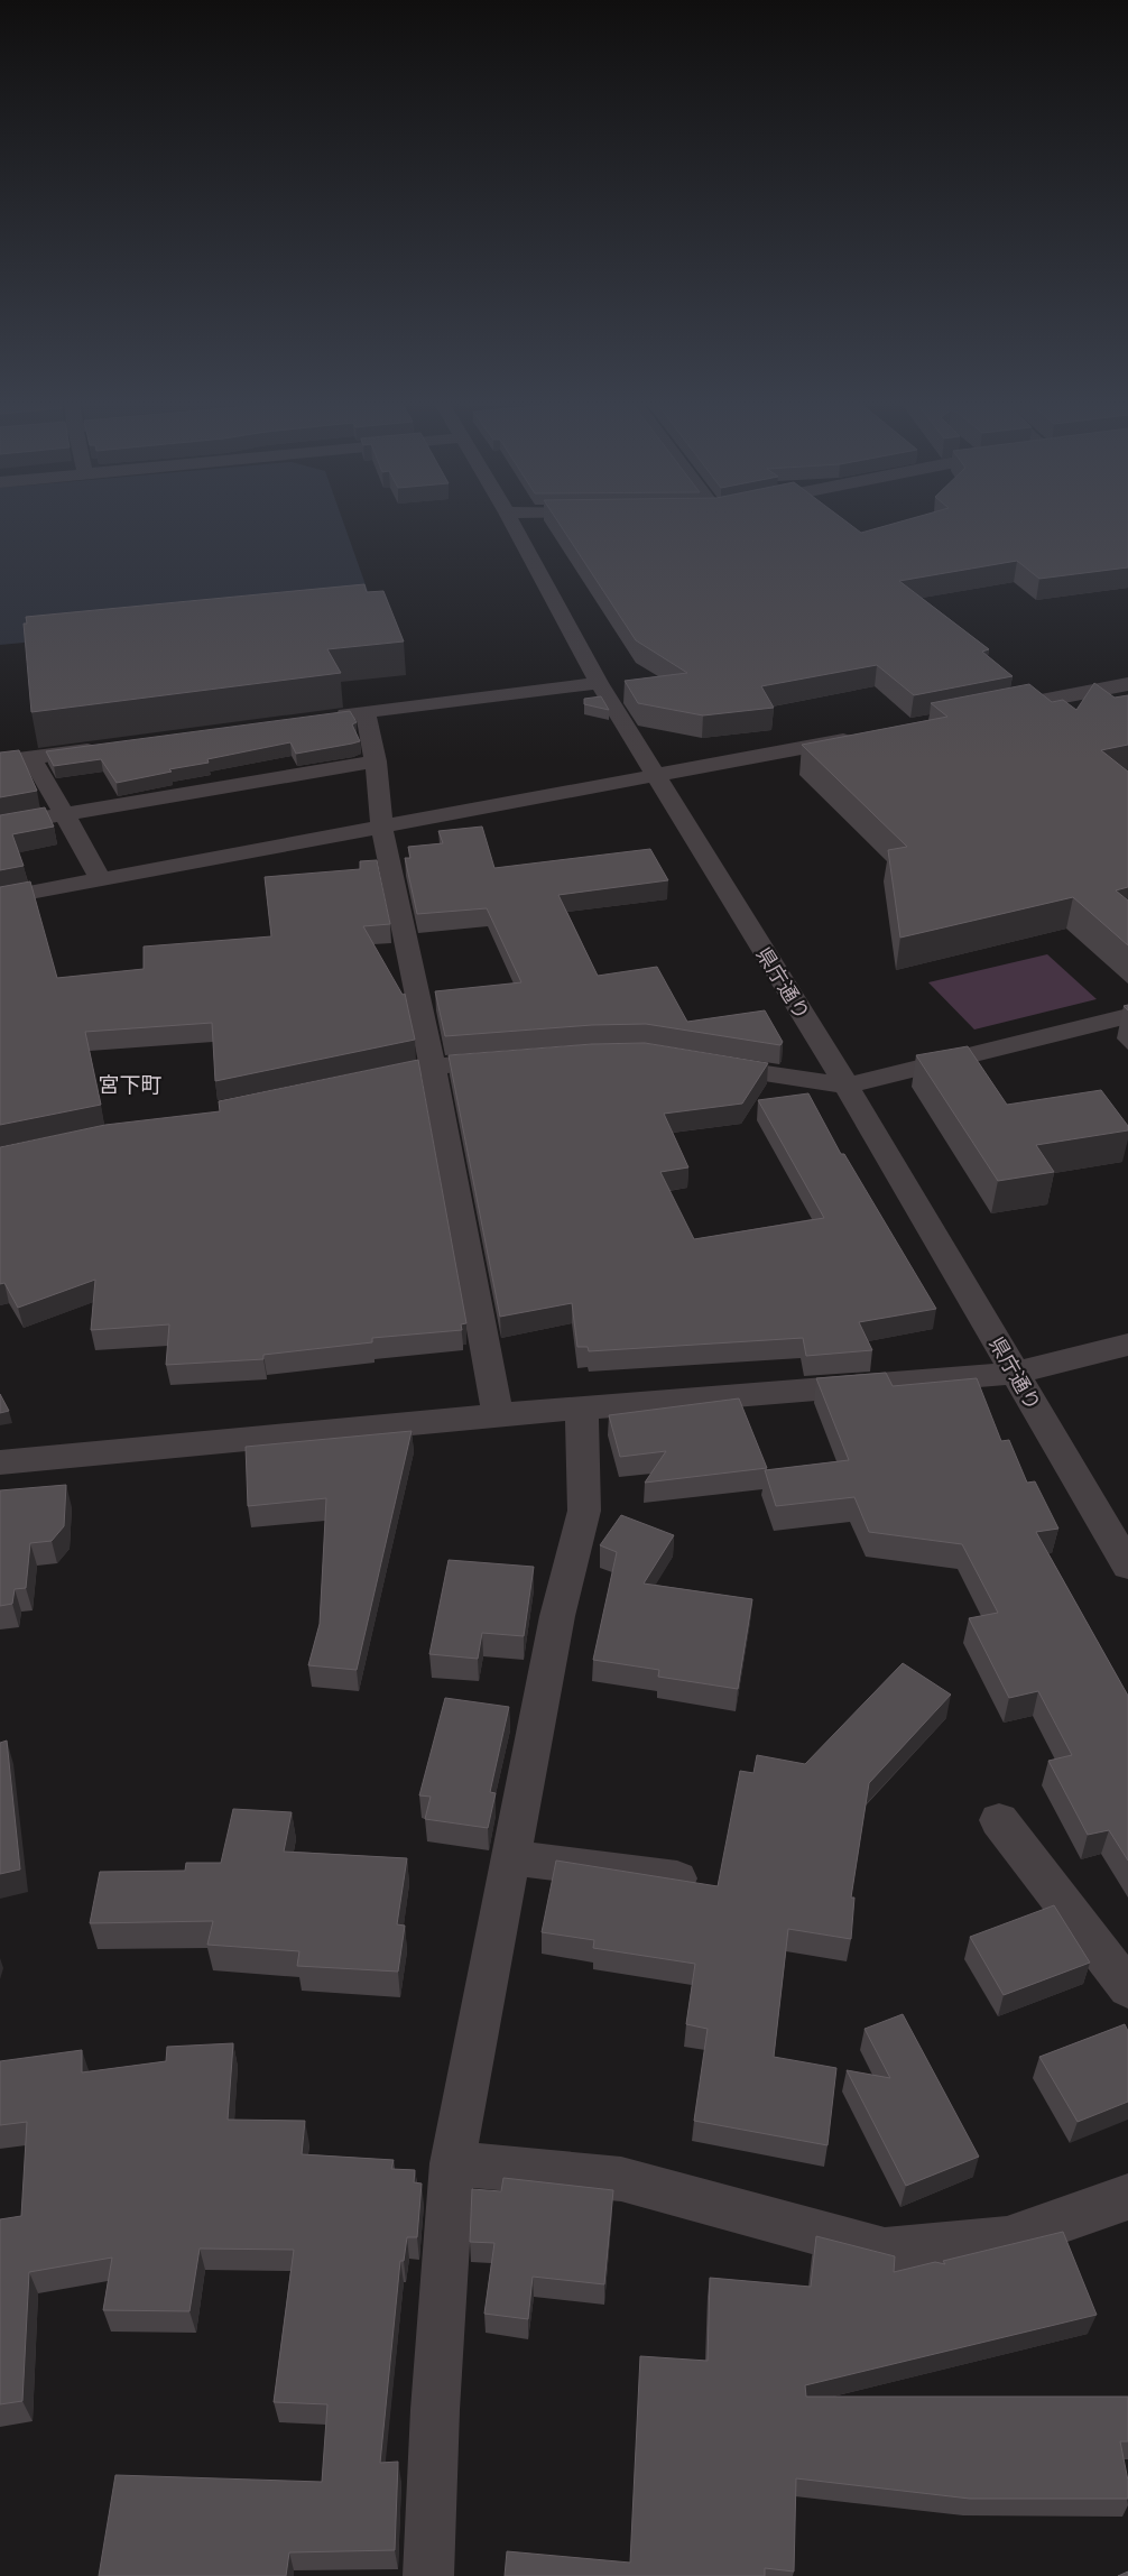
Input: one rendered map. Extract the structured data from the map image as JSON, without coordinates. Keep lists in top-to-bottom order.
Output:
{
  "streets": {
    "street": ["県庁通り"]
  },
  "districts": ["宮下町"]
}
